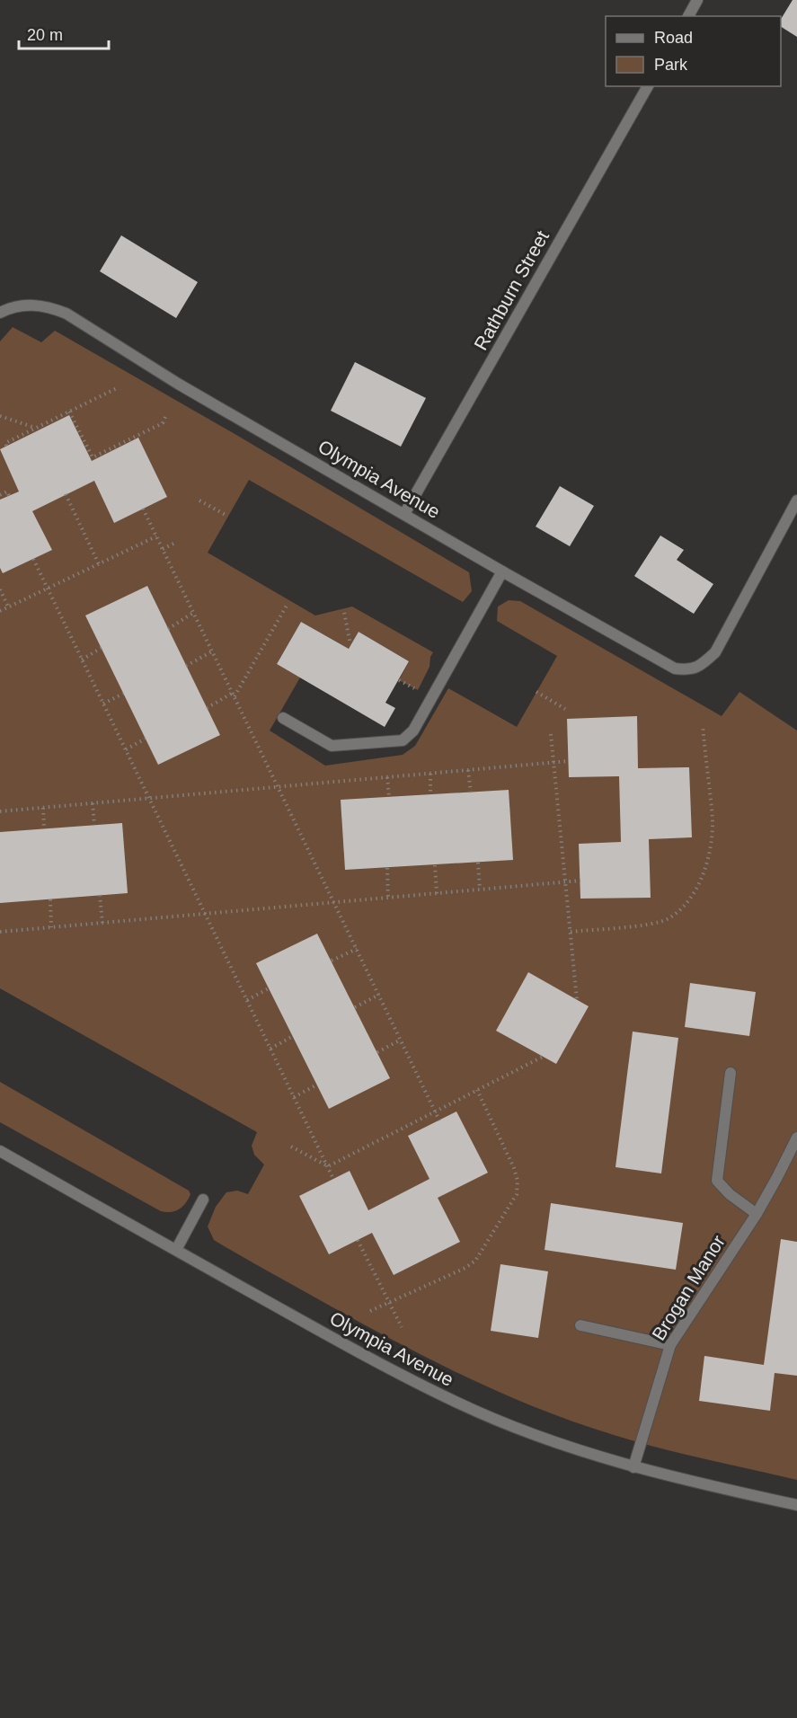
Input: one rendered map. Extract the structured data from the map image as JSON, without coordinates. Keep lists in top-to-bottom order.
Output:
{
  "streets": {
    "street": ["Rathburn Street", "Olympia Avenue", "Brogan Manor"]
  },
  "crossings": [
    ["Rathburn Street", "Olympia Avenue"],
    ["Olympia Avenue", "Brogan Manor"]
  ],
  "legend": ["Road", "Park"],
  "scale_bar": "20 m"
}
